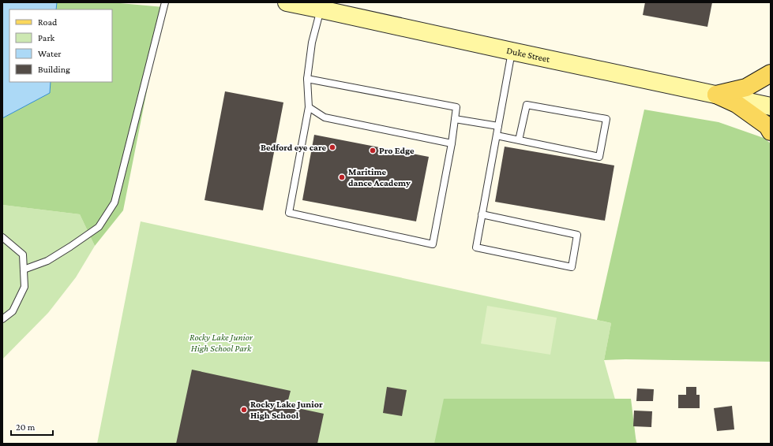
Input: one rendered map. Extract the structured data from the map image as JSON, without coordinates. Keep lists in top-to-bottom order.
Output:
{
  "streets": {
    "main road": ["Duke Street"]
  },
  "parks": ["Rocky Lake Junior High School Park"],
  "places": [
    "Bedford eye care",
    "Pro Edge",
    "Maritime dance Academy",
    "Rocky Lake Junior High School"
  ],
  "legend": [
    "Road",
    "Park",
    "Water",
    "Building"
  ],
  "scale_bar": "20 m"
}
